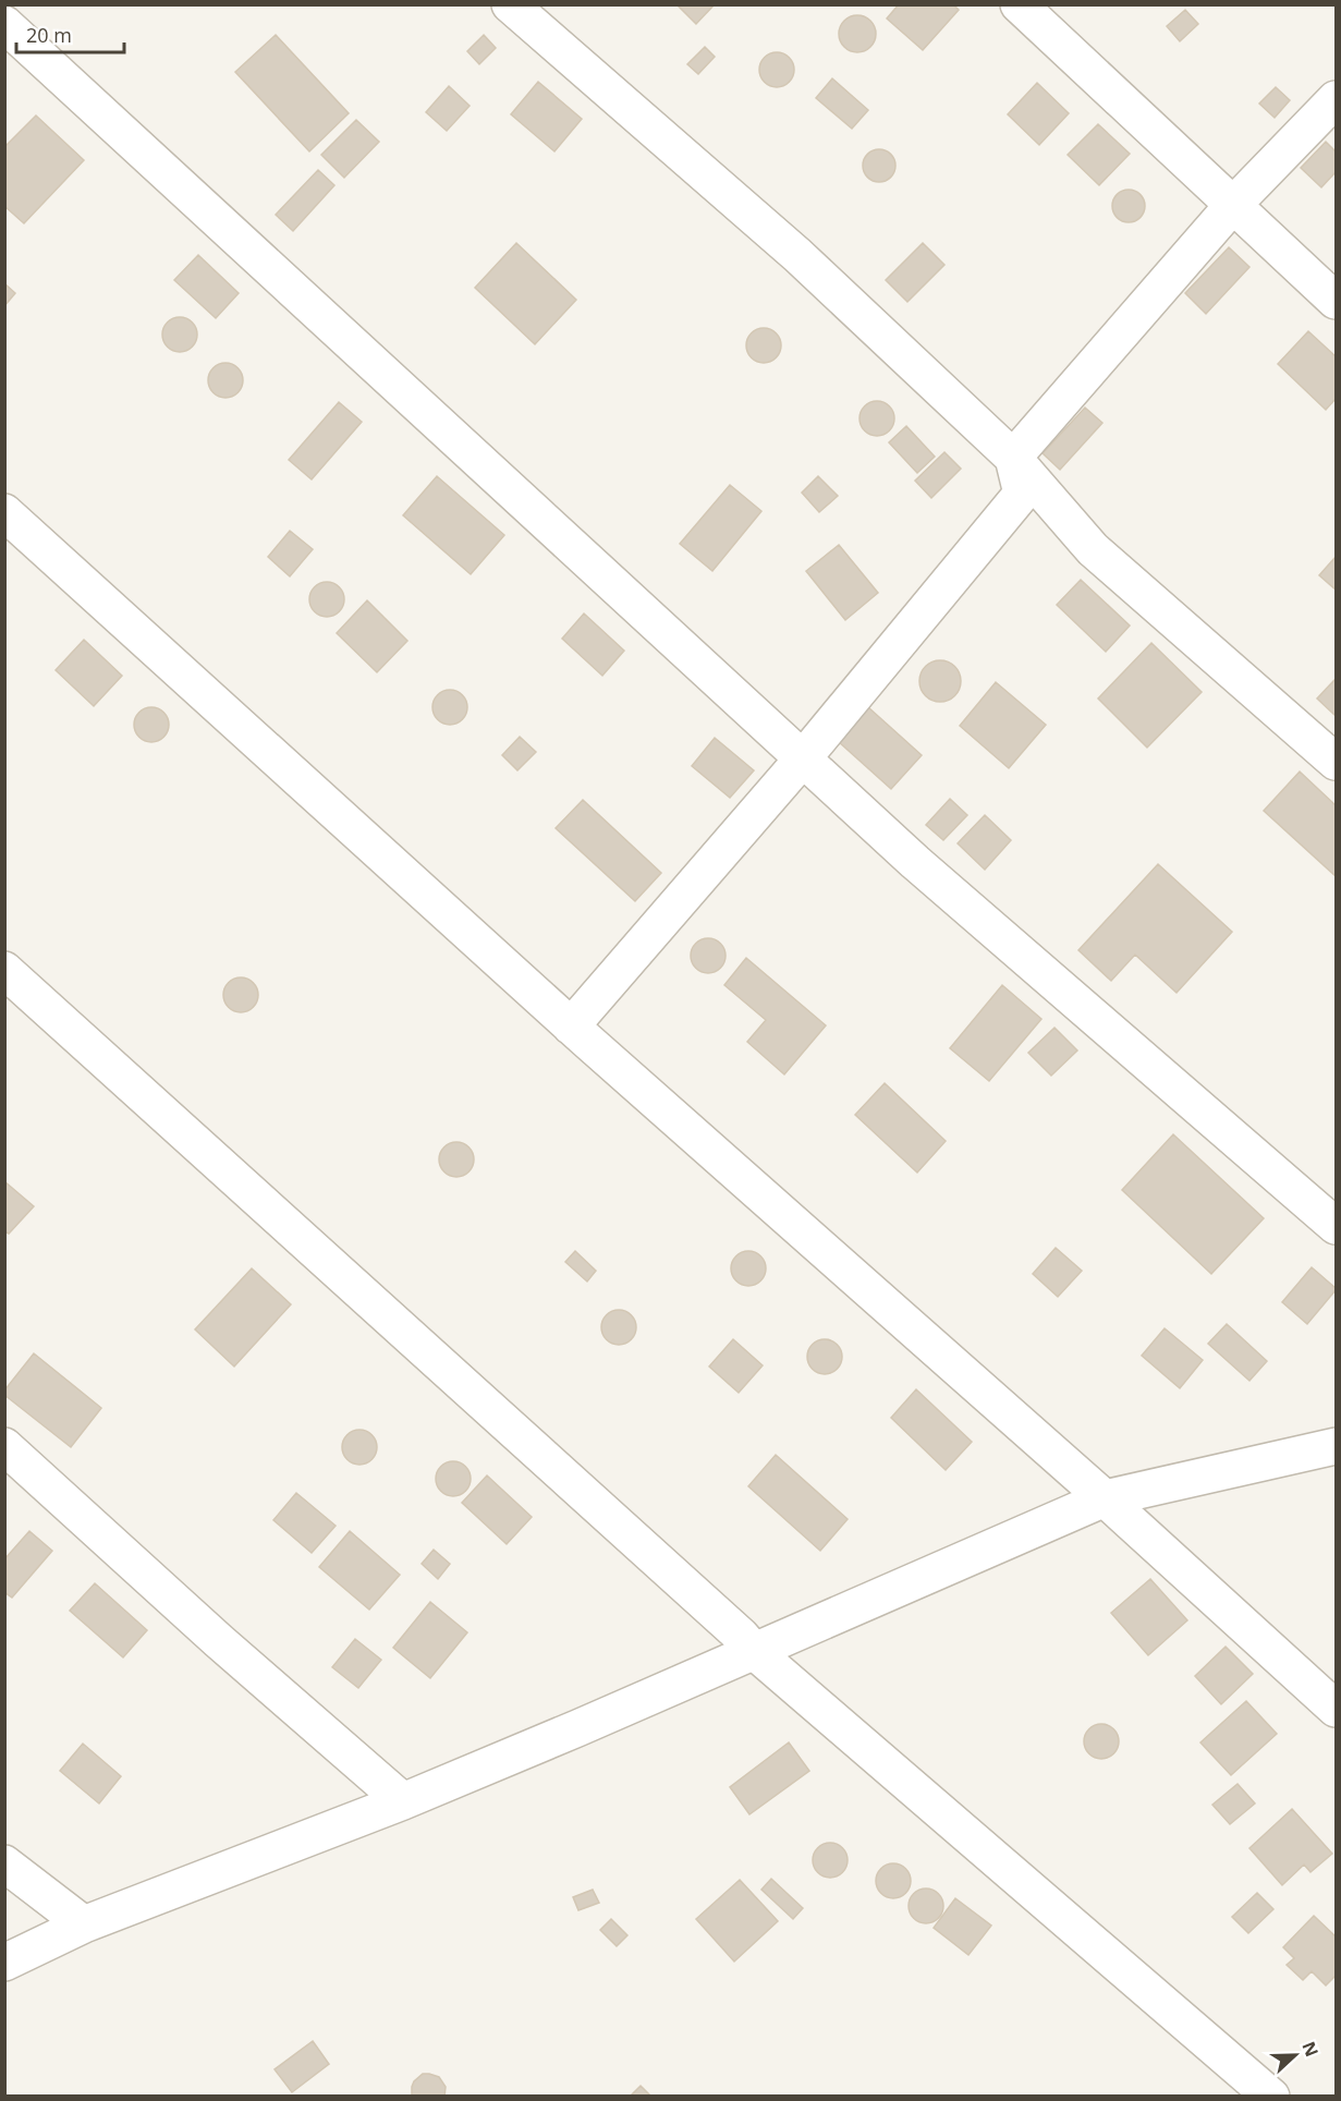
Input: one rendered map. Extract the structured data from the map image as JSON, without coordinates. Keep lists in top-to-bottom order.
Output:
{
  "scale_bar": "20 m",
  "north": "right"
}
